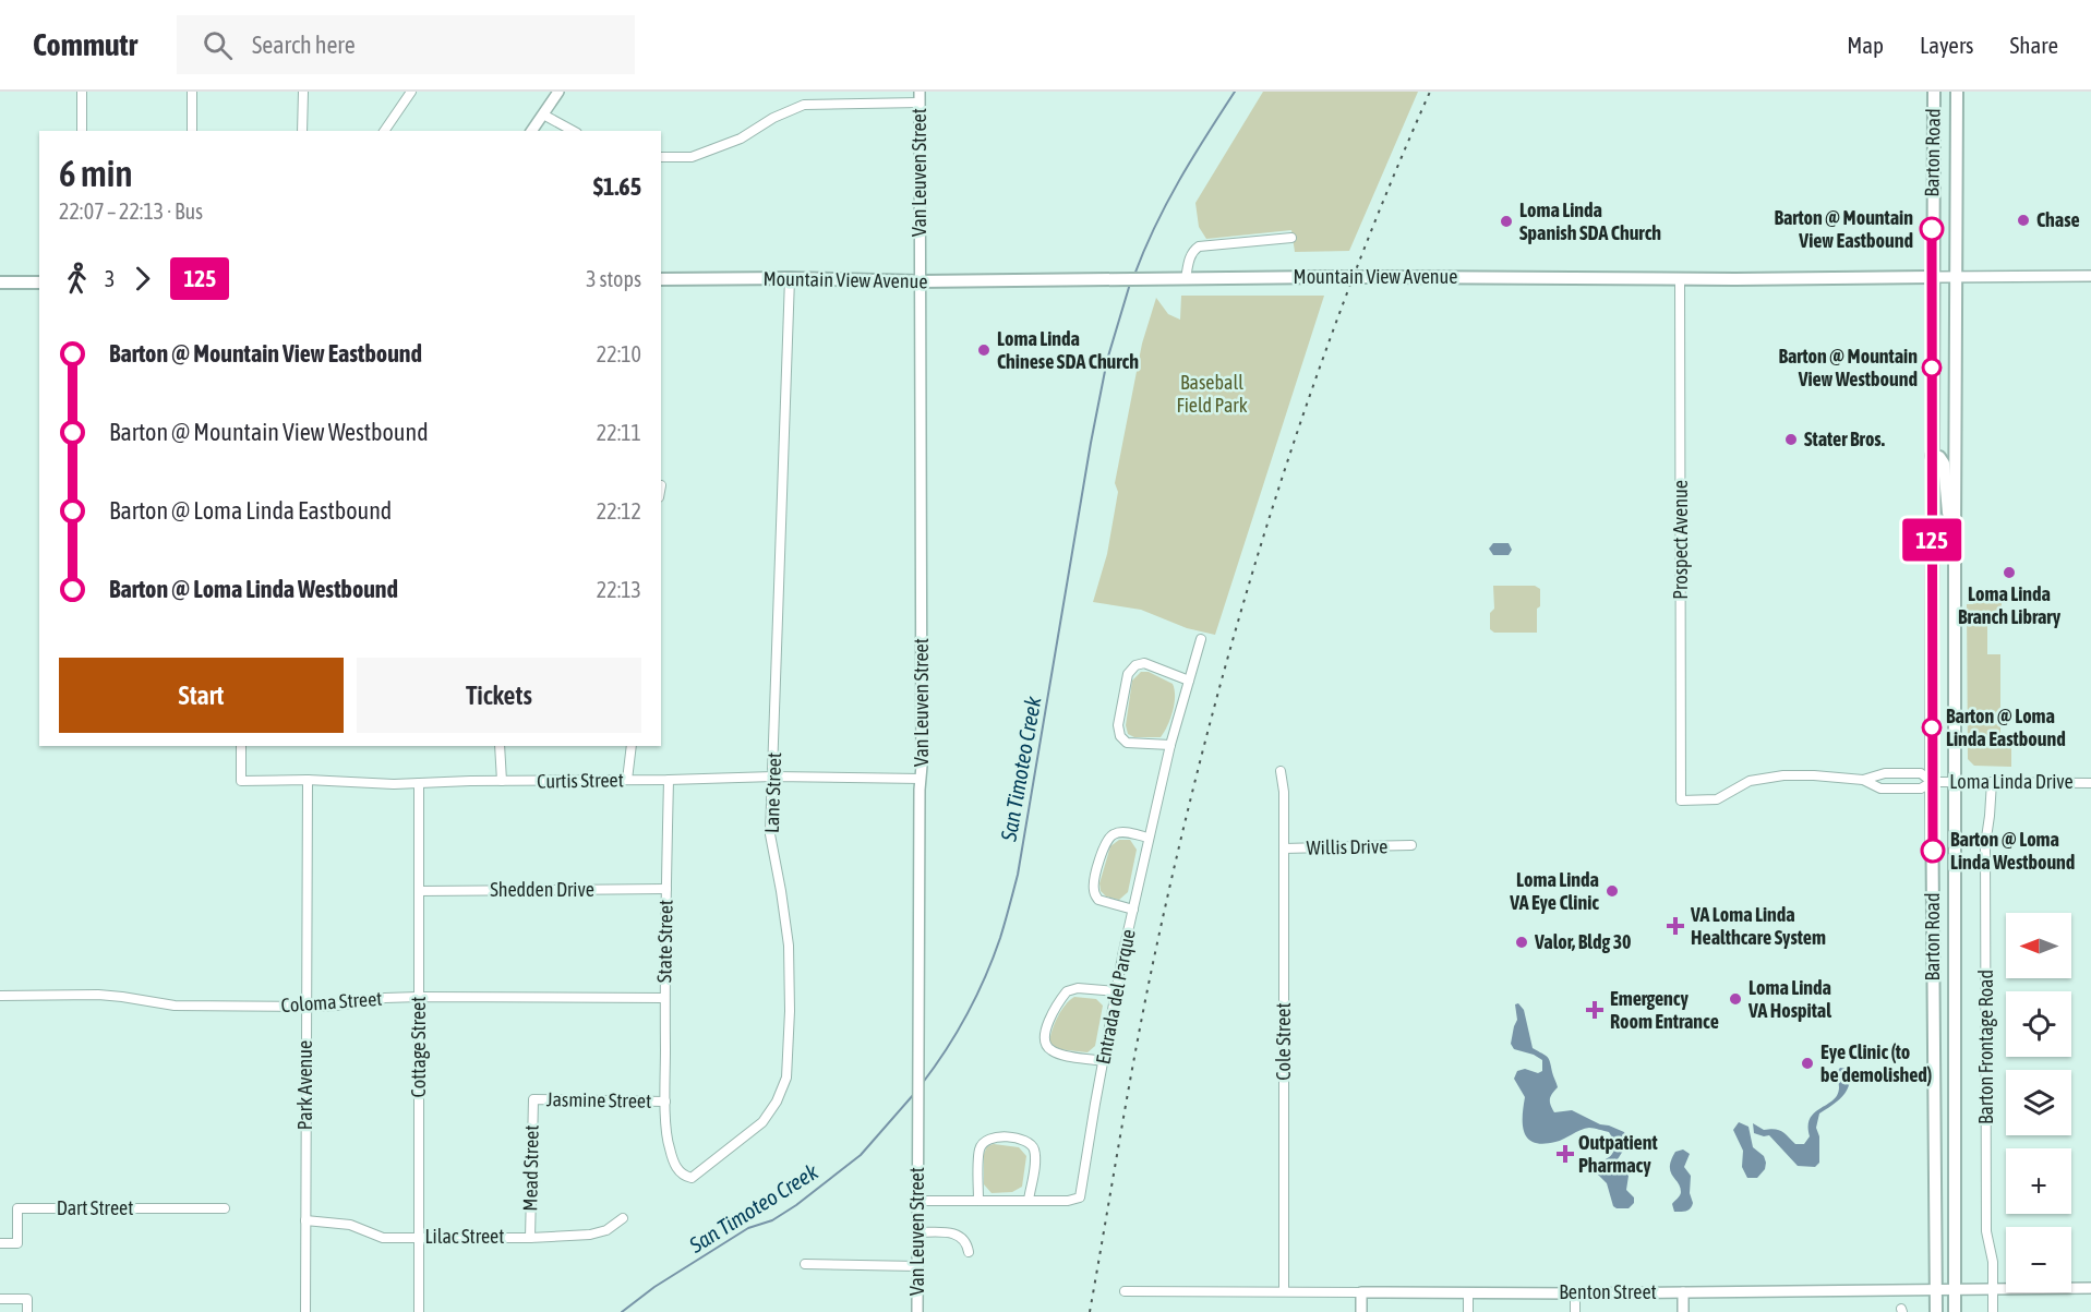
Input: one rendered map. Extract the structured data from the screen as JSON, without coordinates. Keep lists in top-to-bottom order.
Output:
{
  "streets": {
    "main road": ["Barton Road", "Mountain View Avenue"],
    "street": [
      "Van Leuven Street",
      "Prospect Avenue",
      "Curtis Street",
      "Loma Linda Drive",
      "Lane Street",
      "Willis Drive",
      "Shedden Drive",
      "State Street",
      "Entrada del Parque",
      "Coloma Street",
      "Cole Street",
      "Cottage Street",
      "Barton Frontage Road",
      "Park Avenue",
      "Jasmine Street",
      "Mead Street",
      "Dart Street",
      "Lilac Street",
      "Benton Street"
    ]
  },
  "crossings": [
    ["Barton Road", "Mountain View Avenue"],
    ["Barton Road", "Loma Linda Drive"],
    ["Barton Road", "Benton Street"],
    ["Van Leuven Street", "Mountain View Avenue"],
    ["Van Leuven Street", "Curtis Street"],
    ["Van Leuven Street", "Entrada del Parque"],
    ["Mountain View Avenue", "Prospect Avenue"],
    ["Mountain View Avenue", "Lane Street"],
    ["Prospect Avenue", "Loma Linda Drive"],
    ["Curtis Street", "Lane Street"],
    ["Curtis Street", "State Street"],
    ["Curtis Street", "Cottage Street"],
    ["Curtis Street", "Park Avenue"],
    ["Loma Linda Drive", "Barton Frontage Road"],
    ["Lane Street", "State Street"],
    ["Lane Street", "Jasmine Street"],
    ["Willis Drive", "Cole Street"],
    ["Shedden Drive", "State Street"],
    ["Shedden Drive", "Cottage Street"],
    ["State Street", "Coloma Street"],
    ["State Street", "Jasmine Street"],
    ["Coloma Street", "Cottage Street"],
    ["Coloma Street", "Park Avenue"],
    ["Cole Street", "Benton Street"],
    ["Cottage Street", "Lilac Street"],
    ["Barton Frontage Road", "Benton Street"],
    ["Park Avenue", "Lilac Street"],
    ["Jasmine Street", "Mead Street"],
    ["Mead Street", "Lilac Street"]
  ],
  "water": ["San Timoteo Creek"],
  "parks": ["Baseball Field Park"],
  "places": {
    "other": [
      "Chase",
      "Loma Linda Spanish SDA Church",
      "Barton @ Mountain View Eastbound",
      "Loma Linda Chinese SDA Church",
      "Barton @ Mountain View Westbound",
      "Stater Bros.",
      "Loma Linda Branch Library",
      "Barton @ Loma Linda Eastbound",
      "Barton @ Loma Linda Westbound",
      "Loma Linda VA Eye Clinic",
      "Valor, Bldg 30",
      "Loma Linda VA Hospital",
      "Eye Clinic (to be demolished)"
    ],
    "health": ["VA Loma Linda Healthcare System", "Emergency Room Entrance", "Outpatient Pharmacy"]
  },
  "lines": ["bus line 125"],
  "north": "left",
  "page": {
    "header": "Commutr",
    "search": "Search here",
    "nav": ["Map", "Layers", "Share"],
    "on_map": "125",
    "heading": ["6 min", "22:07 – 22:13 · Bus", "$1.65"],
    "legs": ["3", "125", "3 stops"],
    "list": [
      {
        "name": "Barton @ Mountain View Eastbound",
        "value": "22:10"
      },
      {
        "name": "Barton @ Mountain View Westbound",
        "value": "22:11"
      },
      {
        "name": "Barton @ Loma Linda Eastbound",
        "value": "22:12"
      },
      {
        "name": "Barton @ Loma Linda Westbound",
        "value": "22:13"
      }
    ],
    "buttons": ["Start", "Tickets"],
    "map_buttons": ["+", "−"]
  }
}
